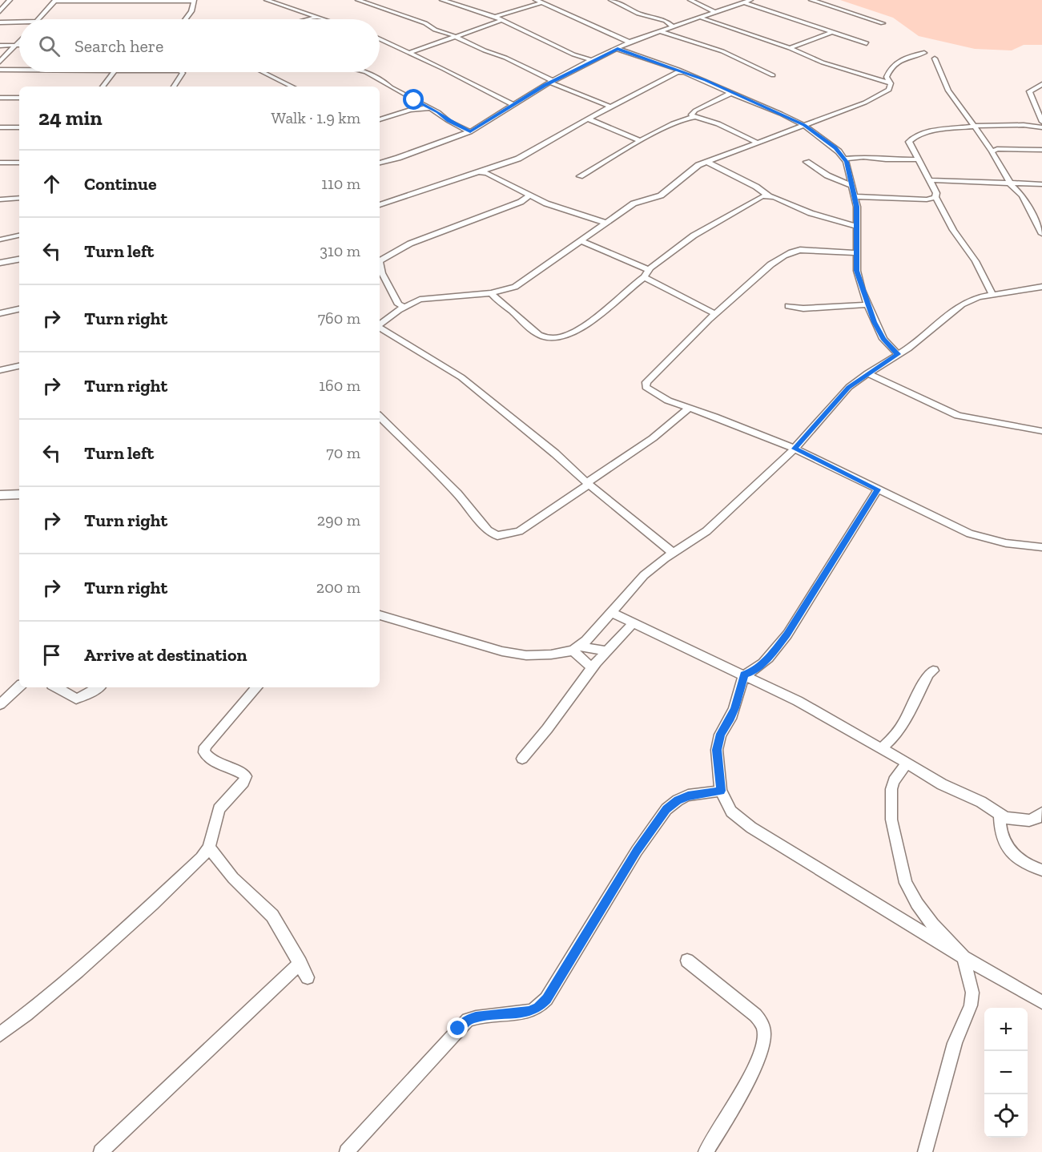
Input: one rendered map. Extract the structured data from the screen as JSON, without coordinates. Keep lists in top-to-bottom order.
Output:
{
  "page": {
    "search": "Search here",
    "heading": ["24 min", "Walk · 1.9 km"],
    "list": [
      ["Continue", "110 m"],
      ["Turn left", "310 m"],
      ["Turn right", "760 m"],
      ["Turn right", "160 m"],
      ["Turn left", "70 m"],
      ["Turn right", "290 m"],
      ["Turn right", "200 m"],
      "Arrive at destination"
    ],
    "map_buttons": ["+", "−"]
  }
}
